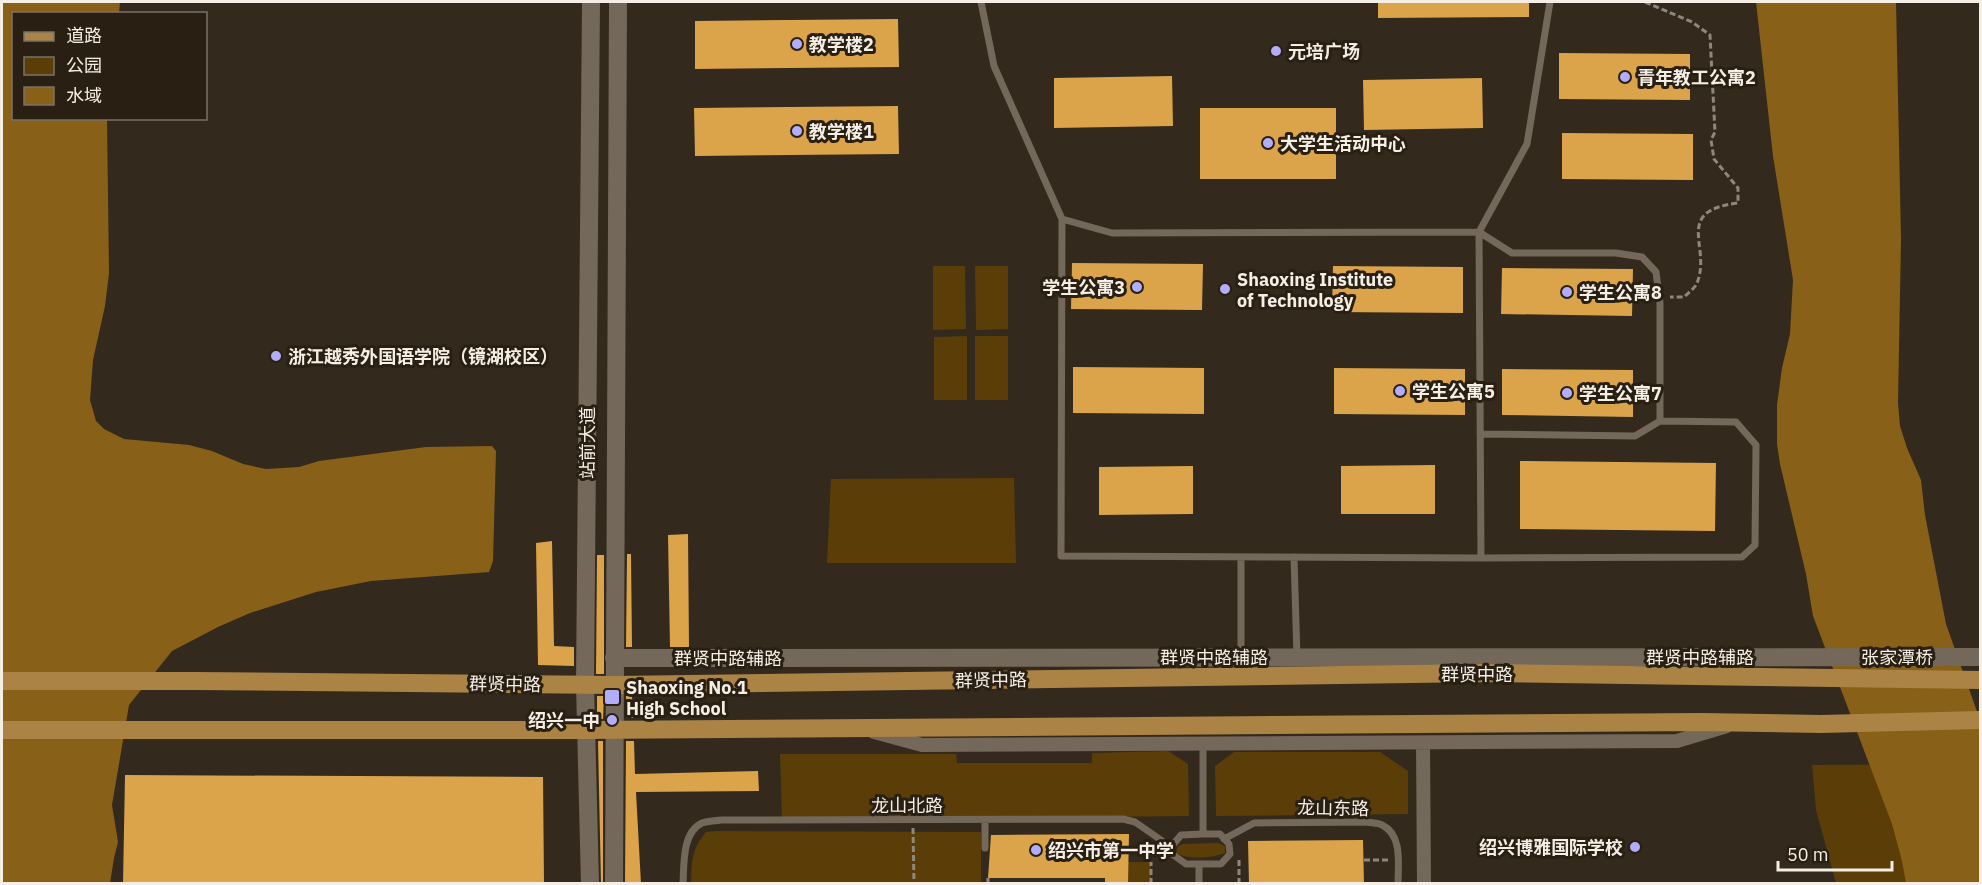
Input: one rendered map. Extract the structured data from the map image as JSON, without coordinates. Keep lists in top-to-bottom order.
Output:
{
  "streets": {
    "main road": [
      "站前大道",
      "群贤中路辅路",
      "张家潭桥",
      "群贤中路"
    ],
    "lane": ["龙山北路", "龙山东路"]
  },
  "crossings": [
    ["站前大道", "群贤中路辅路"],
    ["站前大道", "群贤中路"],
    ["群贤中路辅路", "张家潭桥"]
  ],
  "places": {
    "other": [
      "教学楼2",
      "元培广场",
      "青年教工公寓2",
      "教学楼1",
      "大学生活动中心",
      "学生公寓3",
      "Shaoxing Institute of Technology",
      "学生公寓8",
      "浙江越秀外国语学院（镜湖校区）",
      "学生公寓5",
      "学生公寓7",
      "绍兴一中",
      "绍兴博雅国际学校",
      "绍兴市第一中学"
    ],
    "transit": ["Shaoxing No.1 High School"]
  },
  "legend": ["道路", "公园", "水域"],
  "scale_bar": "50 m"
}
